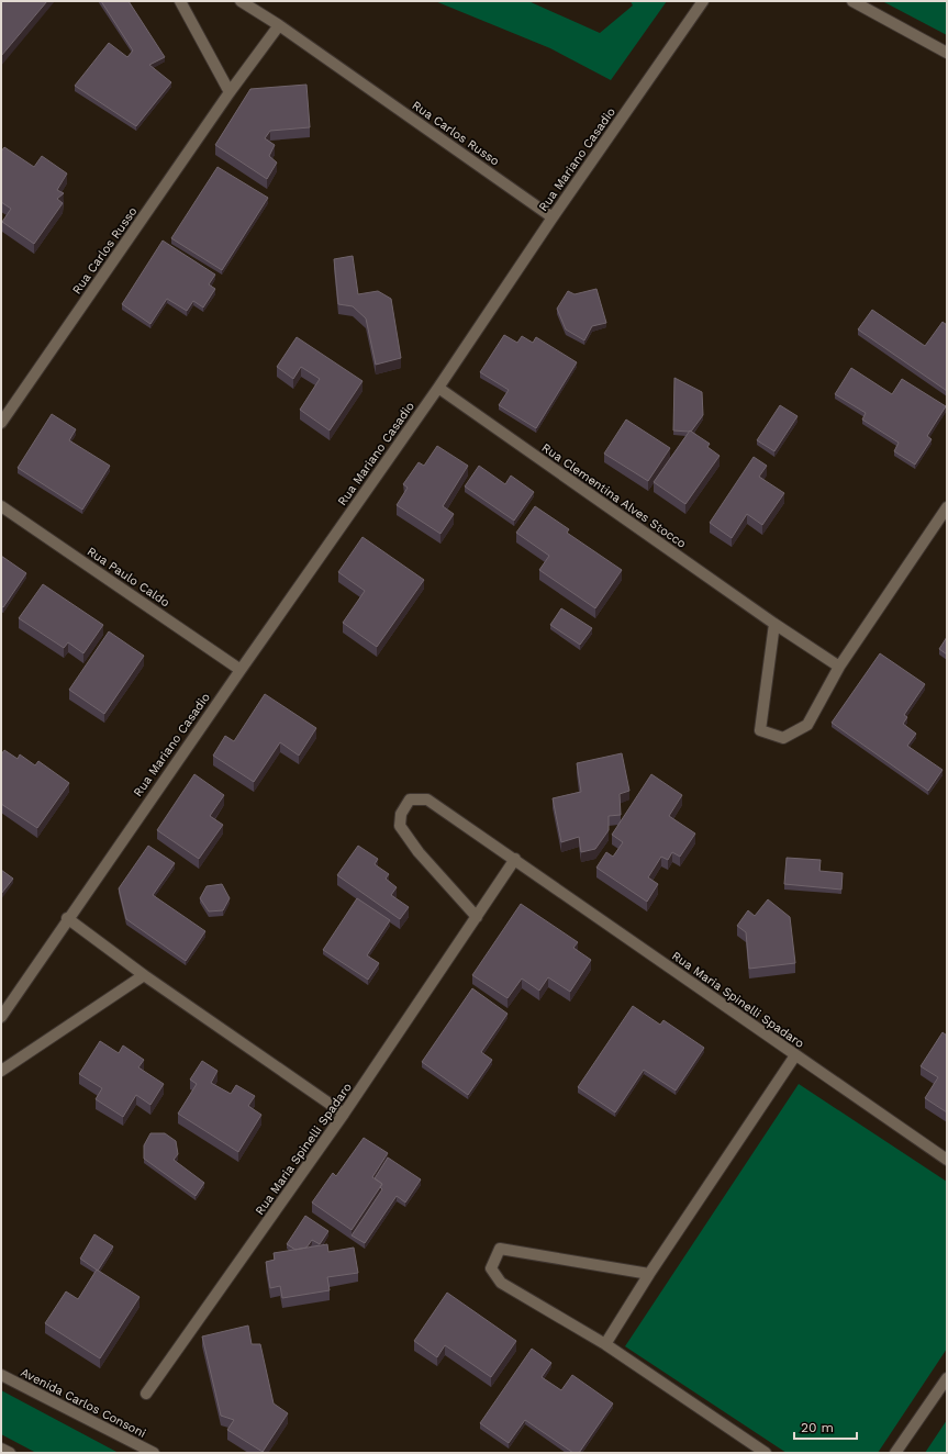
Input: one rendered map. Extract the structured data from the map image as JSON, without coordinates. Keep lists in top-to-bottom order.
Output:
{
  "streets": {
    "street": [
      "Rua Carlos Russo",
      "Rua Mariano Casadio",
      "Rua Clementina Alves Stocco",
      "Rua Paulo Caldo",
      "Rua Maria Spinelli Spadaro",
      "Avenida Carlos Consoni"
    ]
  },
  "crossings": [
    ["Rua Carlos Russo", "Rua Mariano Casadio"],
    ["Rua Mariano Casadio", "Rua Clementina Alves Stocco"],
    ["Rua Mariano Casadio", "Rua Paulo Caldo"]
  ],
  "scale_bar": "20 m"
}
